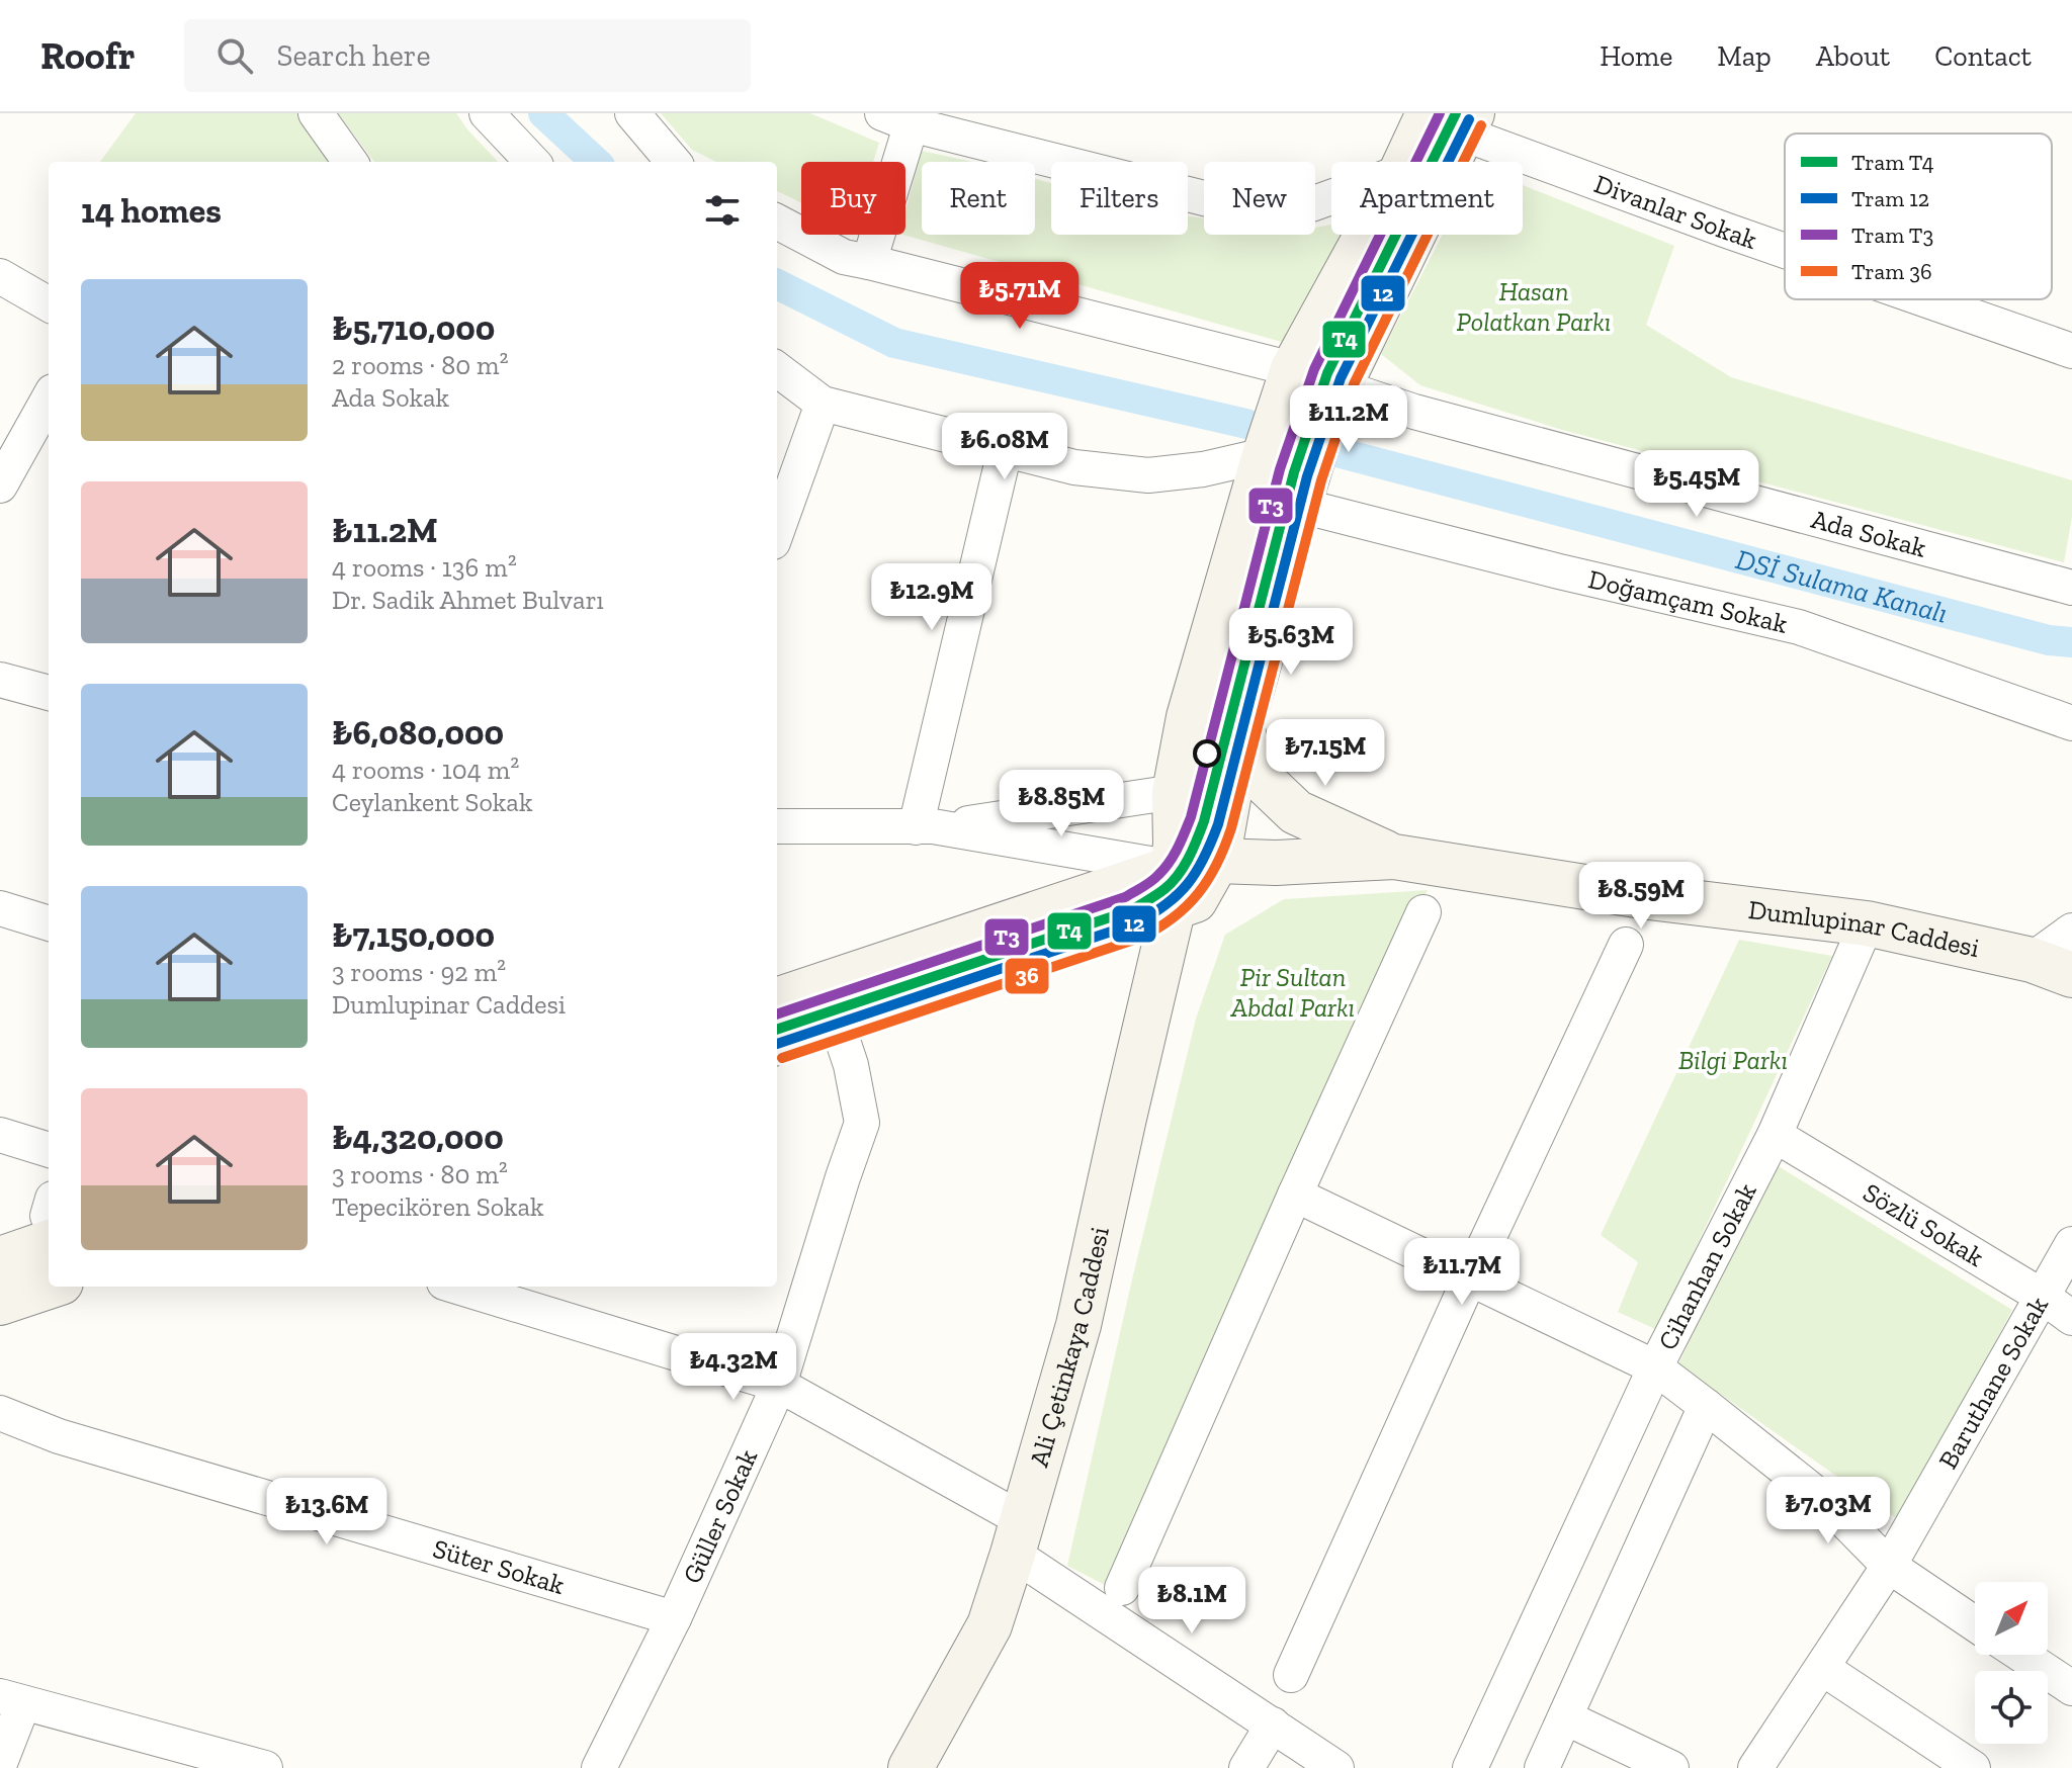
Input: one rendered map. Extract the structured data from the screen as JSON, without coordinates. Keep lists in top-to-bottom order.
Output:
{
  "streets": {
    "main road": ["Dumlupinar Caddesi", "Ali Çetinkaya Caddesi"],
    "street": [
      "Divanlar Sokak",
      "Ada Sokak",
      "Doğamçam Sokak",
      "Sözlü Sokak",
      "Cihanhan Sokak",
      "Baruthane Sokak",
      "Güller Sokak",
      "Süter Sokak"
    ]
  },
  "crossings": [
    ["Divanlar Sokak", "Ali Çetinkaya Caddesi"],
    ["Dumlupinar Caddesi", "Cihanhan Sokak"],
    ["Sözlü Sokak", "Cihanhan Sokak"],
    ["Sözlü Sokak", "Baruthane Sokak"],
    ["Cihanhan Sokak", "Baruthane Sokak"],
    ["Güller Sokak", "Süter Sokak"]
  ],
  "water": ["DSİ Sulama Kanalı"],
  "parks": ["Hasan Polatkan Parkı", "Pir Sultan Abdal Parkı", "Bilgi Parkı"],
  "lines": [
    "tram line T4",
    "tram line T3",
    "tram line 12",
    "tram line 36"
  ],
  "legend": [
    "Tram T4",
    "Tram 12",
    "Tram T3",
    "Tram 36"
  ],
  "north": "top right",
  "page": {
    "header": "Roofr",
    "search": "Search here",
    "nav": [
      "Home",
      "Map",
      "About",
      "Contact"
    ],
    "chip": [
      "Buy",
      "Rent",
      "Filters",
      "New",
      "Apartment"
    ],
    "heading": "14 homes",
    "list": [
      {
        "name": "₺5,710,000",
        "note": "2 rooms · 80 m² · Ada Sokak"
      },
      {
        "name": "₺11.2M",
        "note": "4 rooms · 136 m² · Dr. Sadik Ahmet Bulvarı"
      },
      {
        "name": "₺6,080,000",
        "note": "4 rooms · 104 m² · Ceylankent Sokak"
      },
      {
        "name": "₺7,150,000",
        "note": "3 rooms · 92 m² · Dumlupinar Caddesi"
      },
      {
        "name": "₺4,320,000",
        "note": "3 rooms · 80 m² · Tepecikören Sokak"
      }
    ],
    "price": [
      "₺5.71M",
      "₺11.2M",
      "₺6.08M",
      "₺5.45M",
      "₺12.9M",
      "₺5.63M",
      "₺7.15M",
      "₺8.85M",
      "₺8.59M",
      "₺11.7M",
      "₺4.32M",
      "₺7.03M",
      "₺13.6M",
      "₺8.1M"
    ]
  }
}
